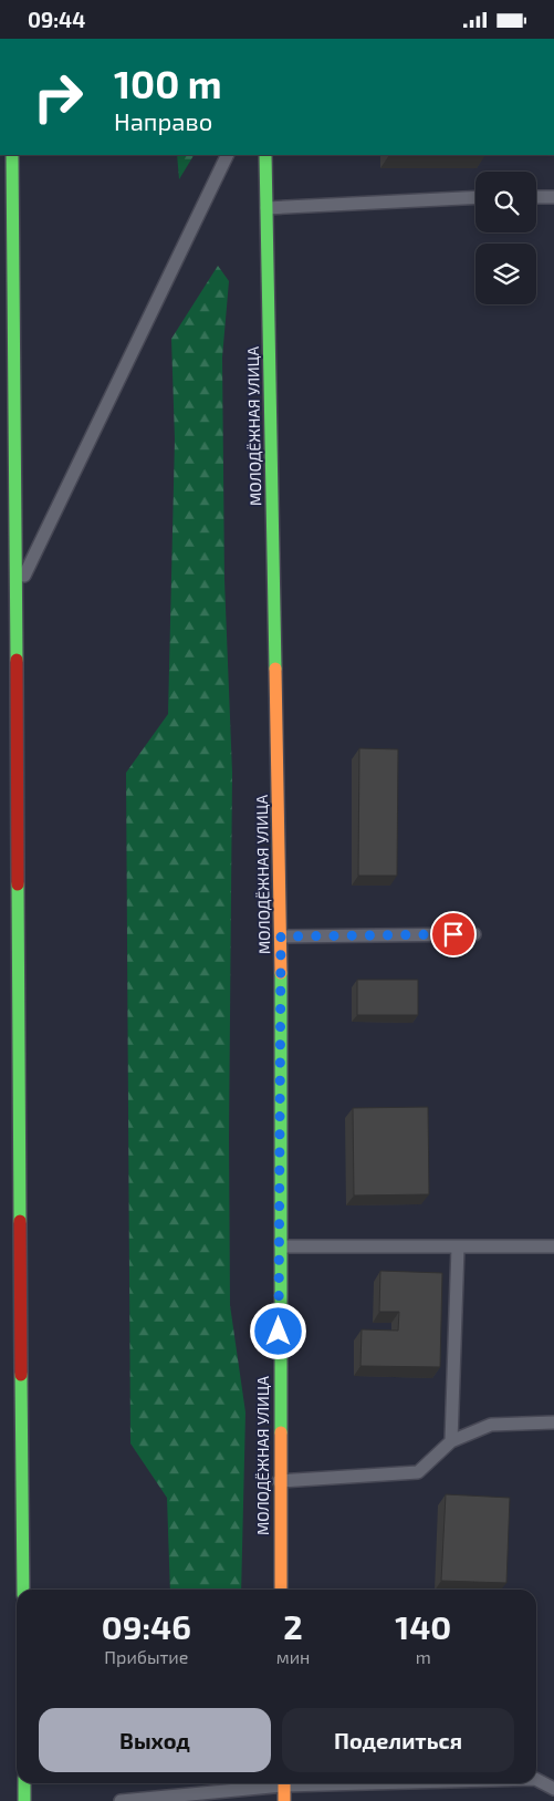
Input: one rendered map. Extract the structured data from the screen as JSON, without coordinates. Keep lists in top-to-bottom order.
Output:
{
  "streets": {
    "main road": ["МОЛОДЁЖНАЯ УЛИЦА"]
  },
  "page": {
    "status": "09:44",
    "turn": ["100 m", "Направо"],
    "eta": [
      "09:46",
      "Прибытие",
      "2",
      "мин",
      "140",
      "m"
    ],
    "buttons": ["Выход", "Поделиться"]
  }
}
